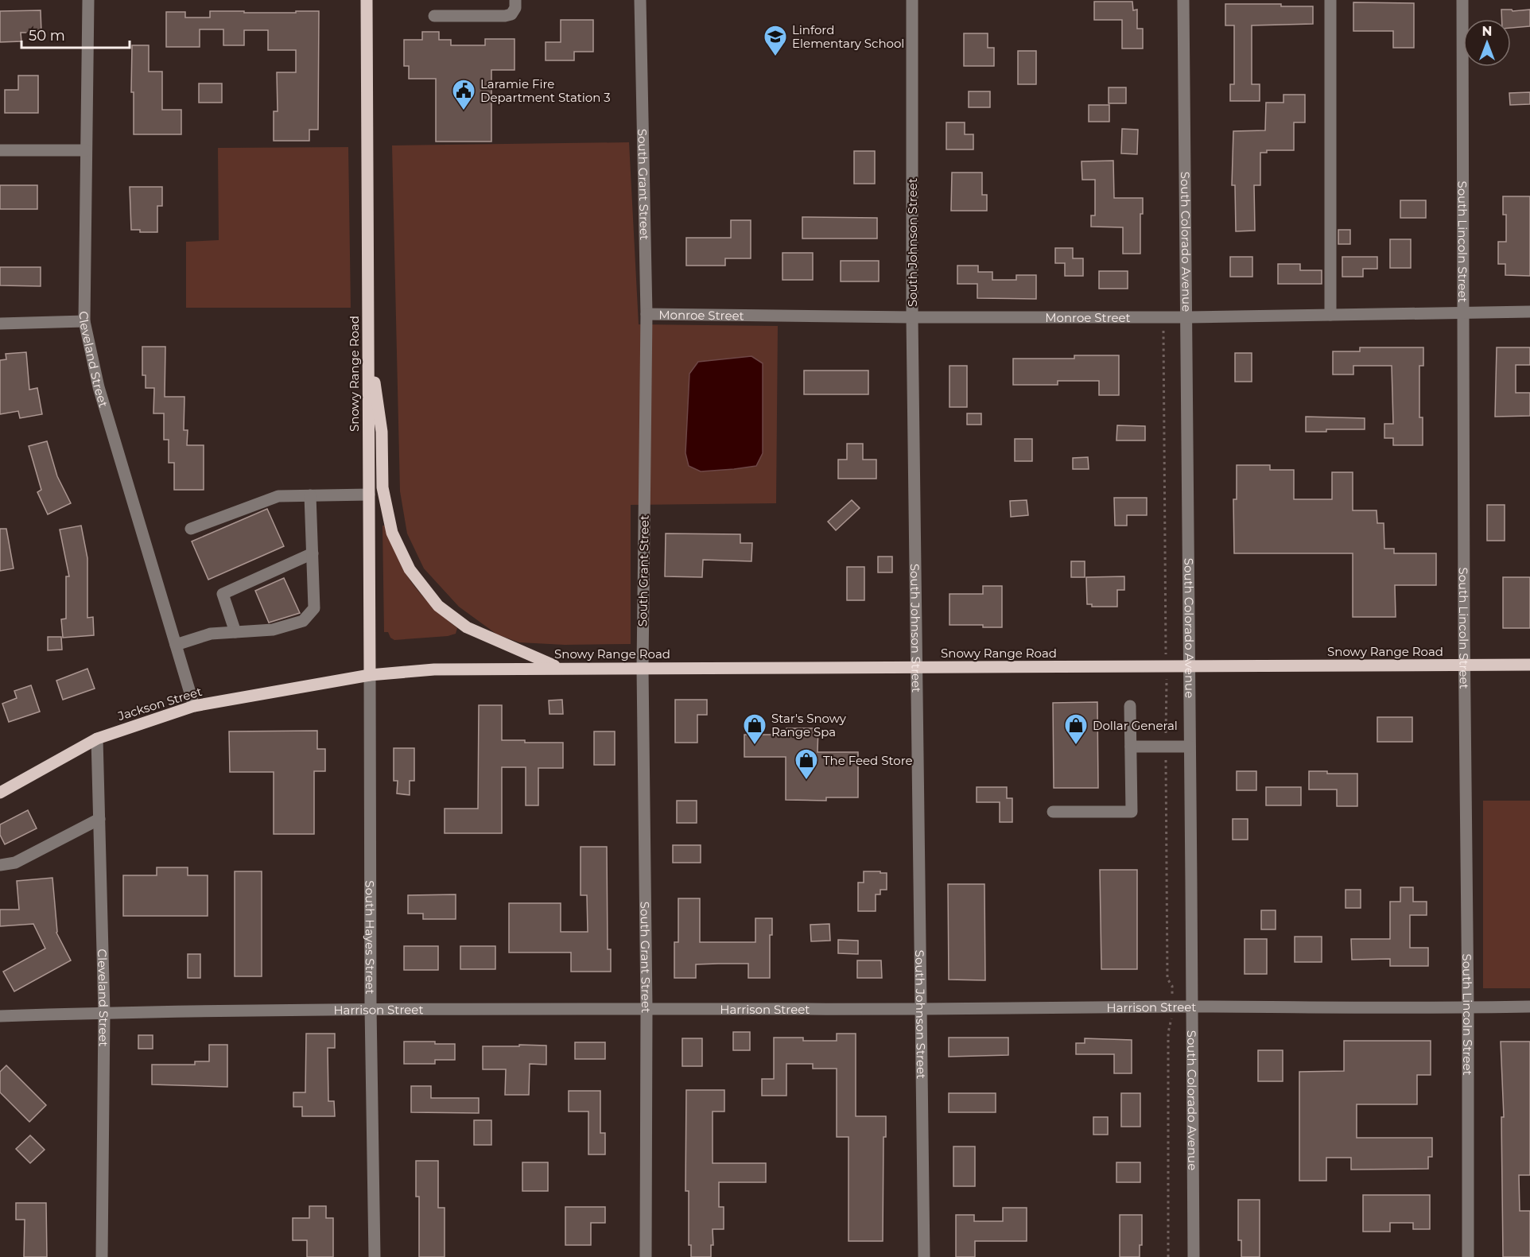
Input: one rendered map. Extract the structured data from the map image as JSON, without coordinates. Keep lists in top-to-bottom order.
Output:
{
  "streets": {
    "main road": ["Snowy Range Road", "Jackson Street"],
    "street": [
      "South Grant Street",
      "South Johnson Street",
      "South Colorado Avenue",
      "South Lincoln Street",
      "Monroe Street",
      "Cleveland Street",
      "South Hayes Street",
      "Harrison Street"
    ]
  },
  "crossings": [
    ["South Grant Street", "Monroe Street"],
    ["South Grant Street", "Snowy Range Road"],
    ["South Grant Street", "Harrison Street"],
    ["South Johnson Street", "Monroe Street"],
    ["South Johnson Street", "Snowy Range Road"],
    ["South Johnson Street", "Harrison Street"],
    ["South Colorado Avenue", "Monroe Street"],
    ["South Colorado Avenue", "Snowy Range Road"],
    ["South Colorado Avenue", "Harrison Street"],
    ["South Lincoln Street", "Monroe Street"],
    ["South Lincoln Street", "Snowy Range Road"],
    ["South Lincoln Street", "Harrison Street"],
    ["Cleveland Street", "Jackson Street"],
    ["Cleveland Street", "Harrison Street"],
    ["Snowy Range Road", "Jackson Street"],
    ["Snowy Range Road", "South Hayes Street"],
    ["Jackson Street", "South Hayes Street"],
    ["South Hayes Street", "Harrison Street"]
  ],
  "places": {
    "school or university": ["Linford Elementary School"],
    "public building": ["Laramie Fire Department Station 3"],
    "shop": ["Star's Snowy Range Spa", "Dollar General", "The Feed Store"]
  },
  "scale_bar": "50 m",
  "north": "top"
}
